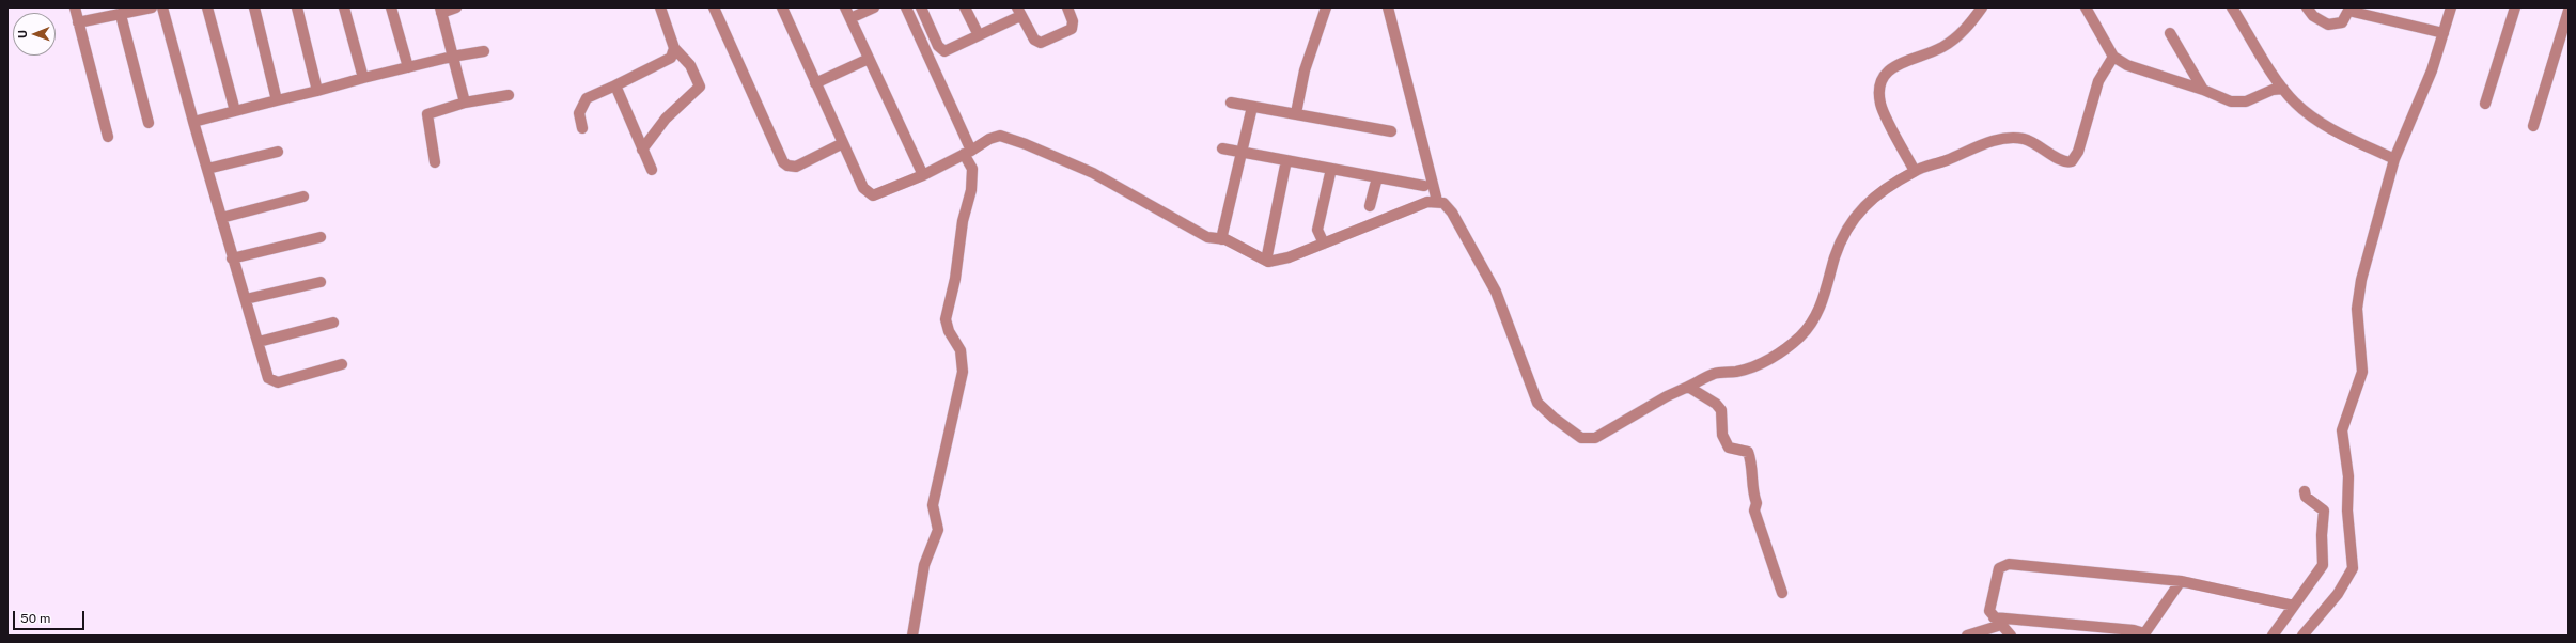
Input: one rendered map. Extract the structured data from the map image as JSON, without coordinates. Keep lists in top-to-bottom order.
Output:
{
  "scale_bar": "50 m",
  "north": "left"
}
